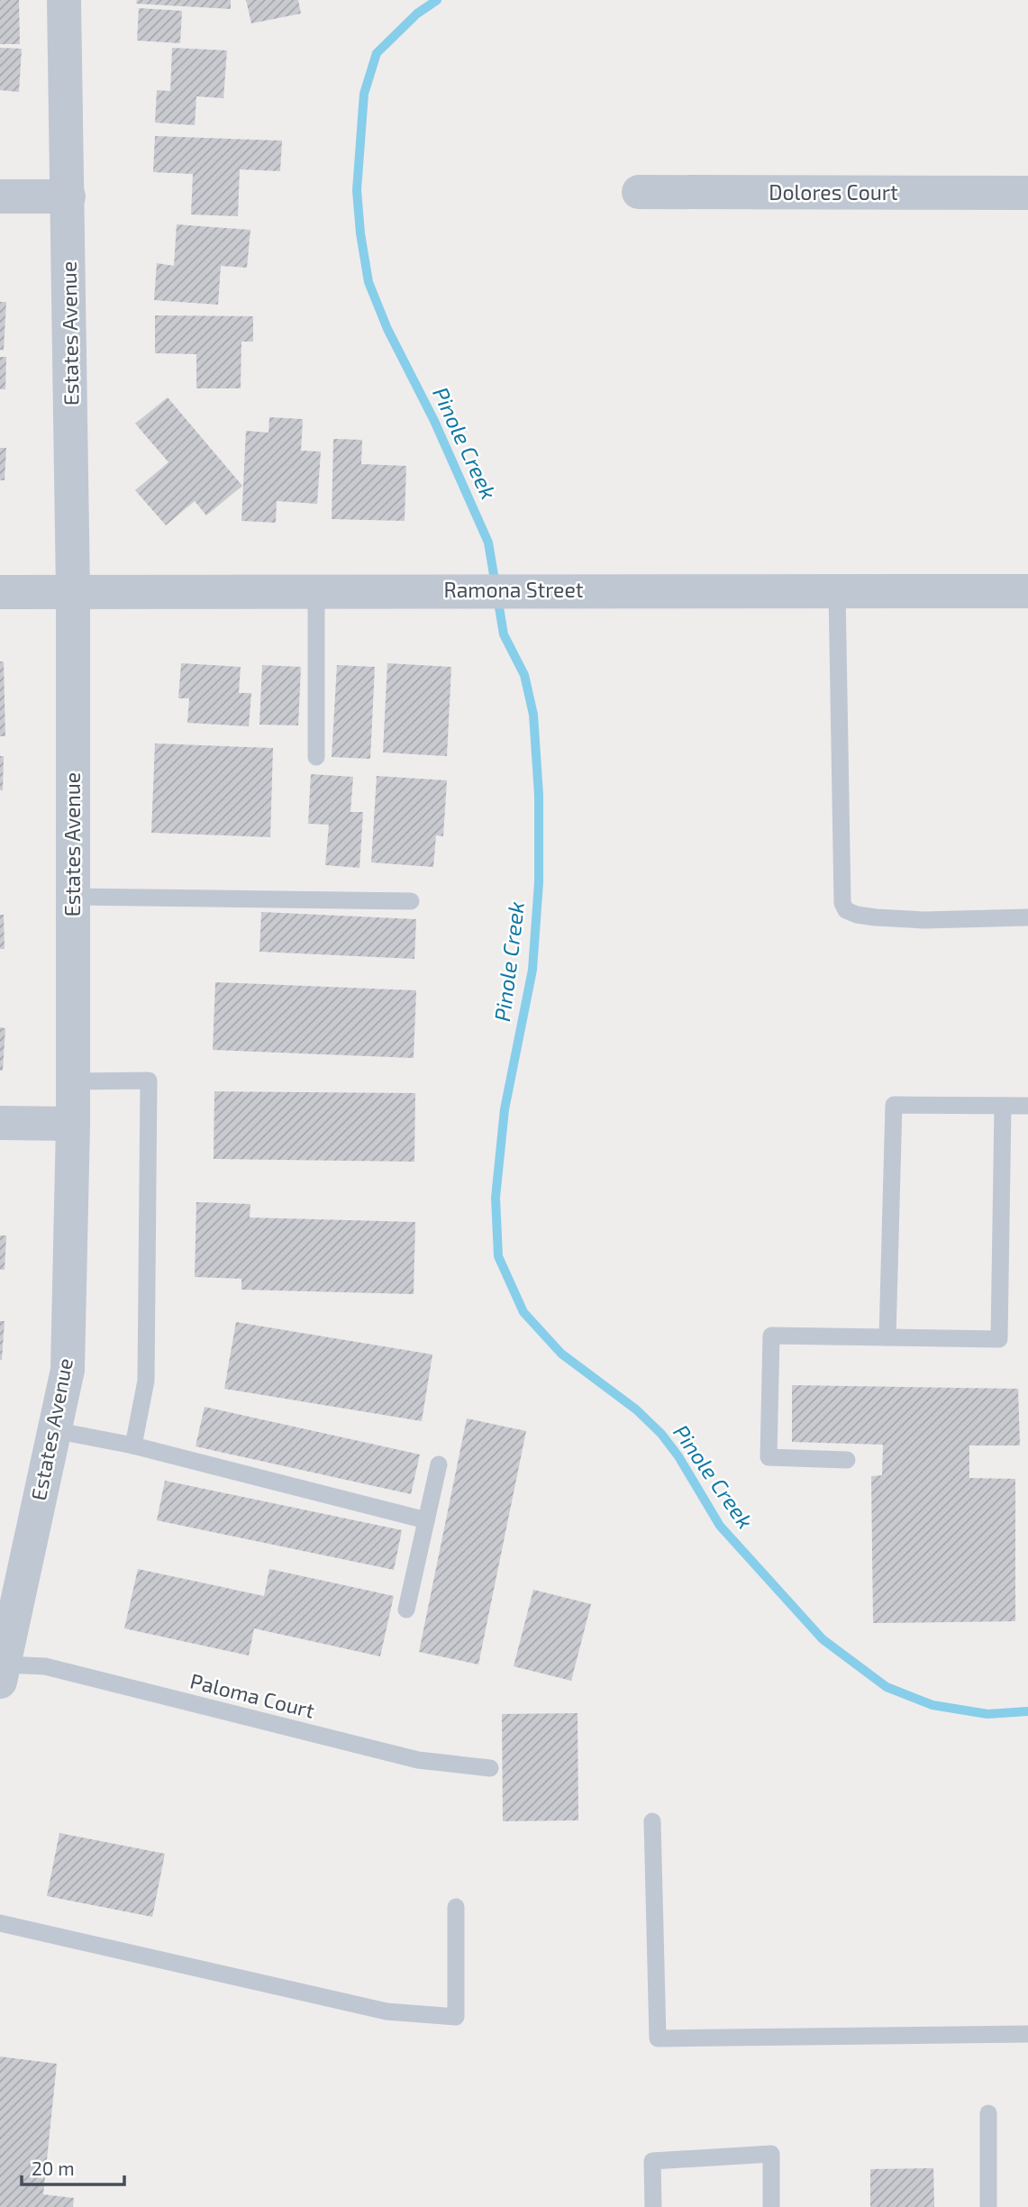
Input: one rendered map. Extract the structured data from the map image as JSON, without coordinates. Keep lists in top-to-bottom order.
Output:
{
  "streets": {
    "street": ["Dolores Court", "Estates Avenue", "Ramona Street"],
    "lane": ["Paloma Court"]
  },
  "crossings": [
    ["Estates Avenue", "Ramona Street"],
    ["Estates Avenue", "Paloma Court"]
  ],
  "water": ["Pinole Creek"],
  "scale_bar": "20 m"
}
